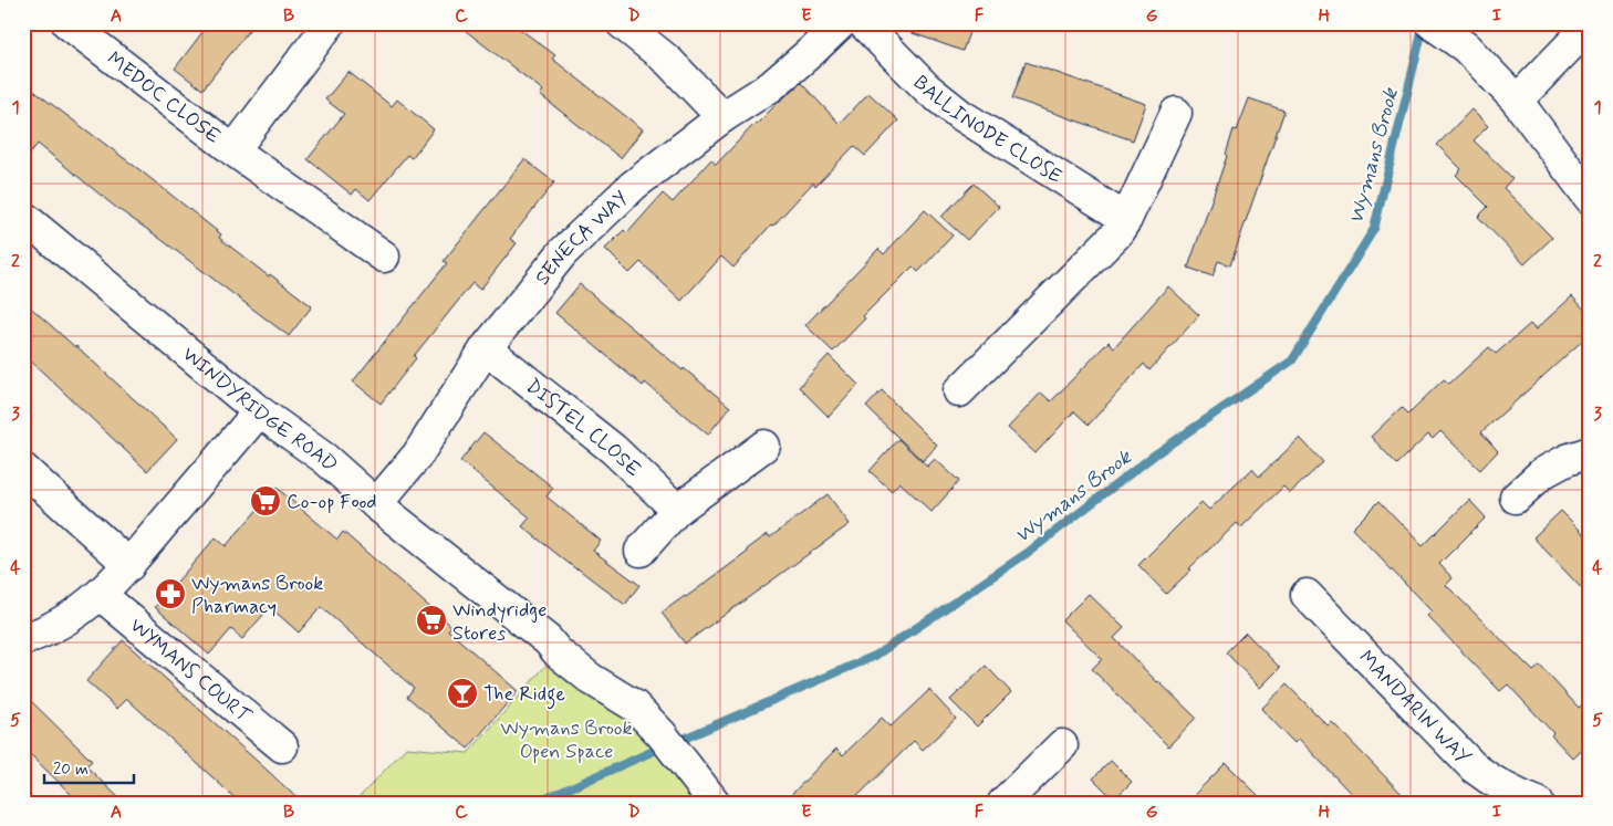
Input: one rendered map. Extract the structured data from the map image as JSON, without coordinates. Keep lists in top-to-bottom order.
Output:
{
  "streets": {
    "street": [
      "MEDOC CLOSE",
      "BALLINODE CLOSE",
      "SENECA WAY",
      "WINDYRIDGE ROAD",
      "DISTEL CLOSE",
      "WYMANS COURT",
      "MANDARIN WAY"
    ]
  },
  "crossings": [
    ["SENECA WAY", "WINDYRIDGE ROAD"],
    ["SENECA WAY", "DISTEL CLOSE"]
  ],
  "water": ["Wymans Brook"],
  "parks": ["Wymans Brook Open Space"],
  "places": {
    "supermarket": ["Co-op Food", "Windyridge Stores"],
    "pharmacy": ["Wymans Brook Pharmacy"],
    "bar": ["The Ridge"]
  },
  "scale_bar": "20 m",
  "grid": {
    "columns": [
      "A",
      "B",
      "C",
      "D",
      "E",
      "F",
      "G",
      "H",
      "I"
    ],
    "rows": [
      "1",
      "2",
      "3",
      "4",
      "5"
    ]
  }
}
